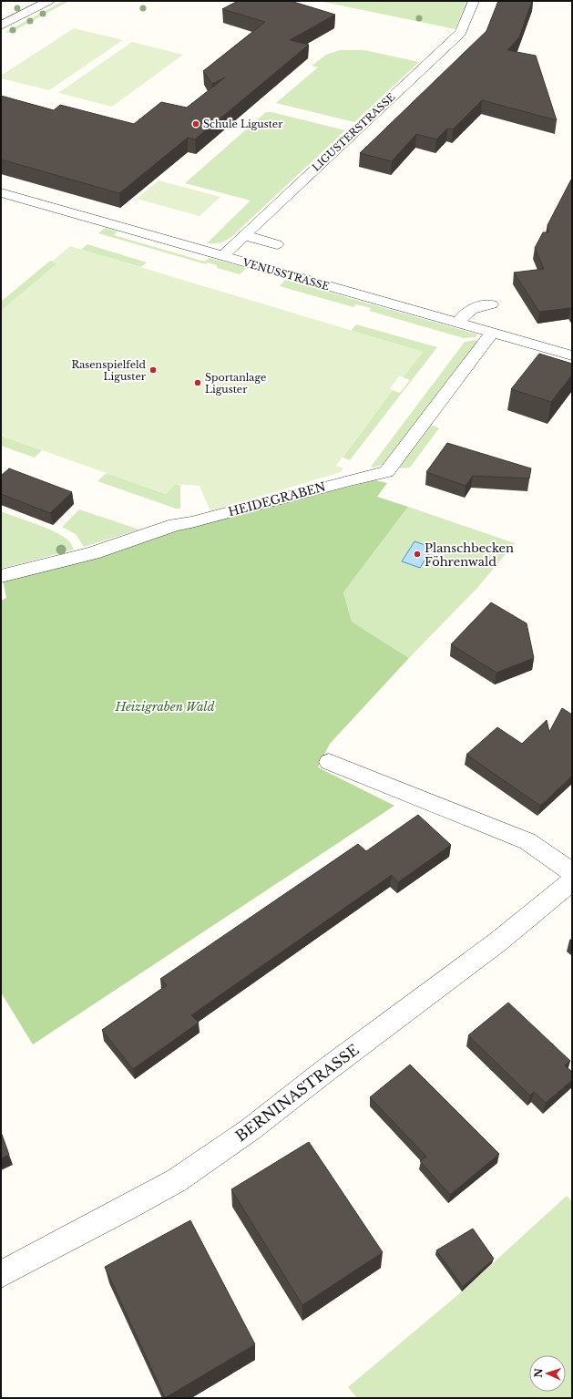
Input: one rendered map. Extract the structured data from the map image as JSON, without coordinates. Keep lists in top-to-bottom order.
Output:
{
  "streets": {
    "street": [
      "LIGUSTERSTRASSE",
      "VENUSSTRASSE",
      "HEIDEGRABEN",
      "BERNINASTRASSE"
    ]
  },
  "crossings": [
    ["LIGUSTERSTRASSE", "VENUSSTRASSE"],
    ["VENUSSTRASSE", "HEIDEGRABEN"]
  ],
  "parks": ["Heizigraben Wald"],
  "places": [
    "Schule Liguster",
    "Rasenspielfeld Liguster",
    "Sportanlage Liguster",
    "Planschbecken Föhrenwald"
  ],
  "north": "left"
}
